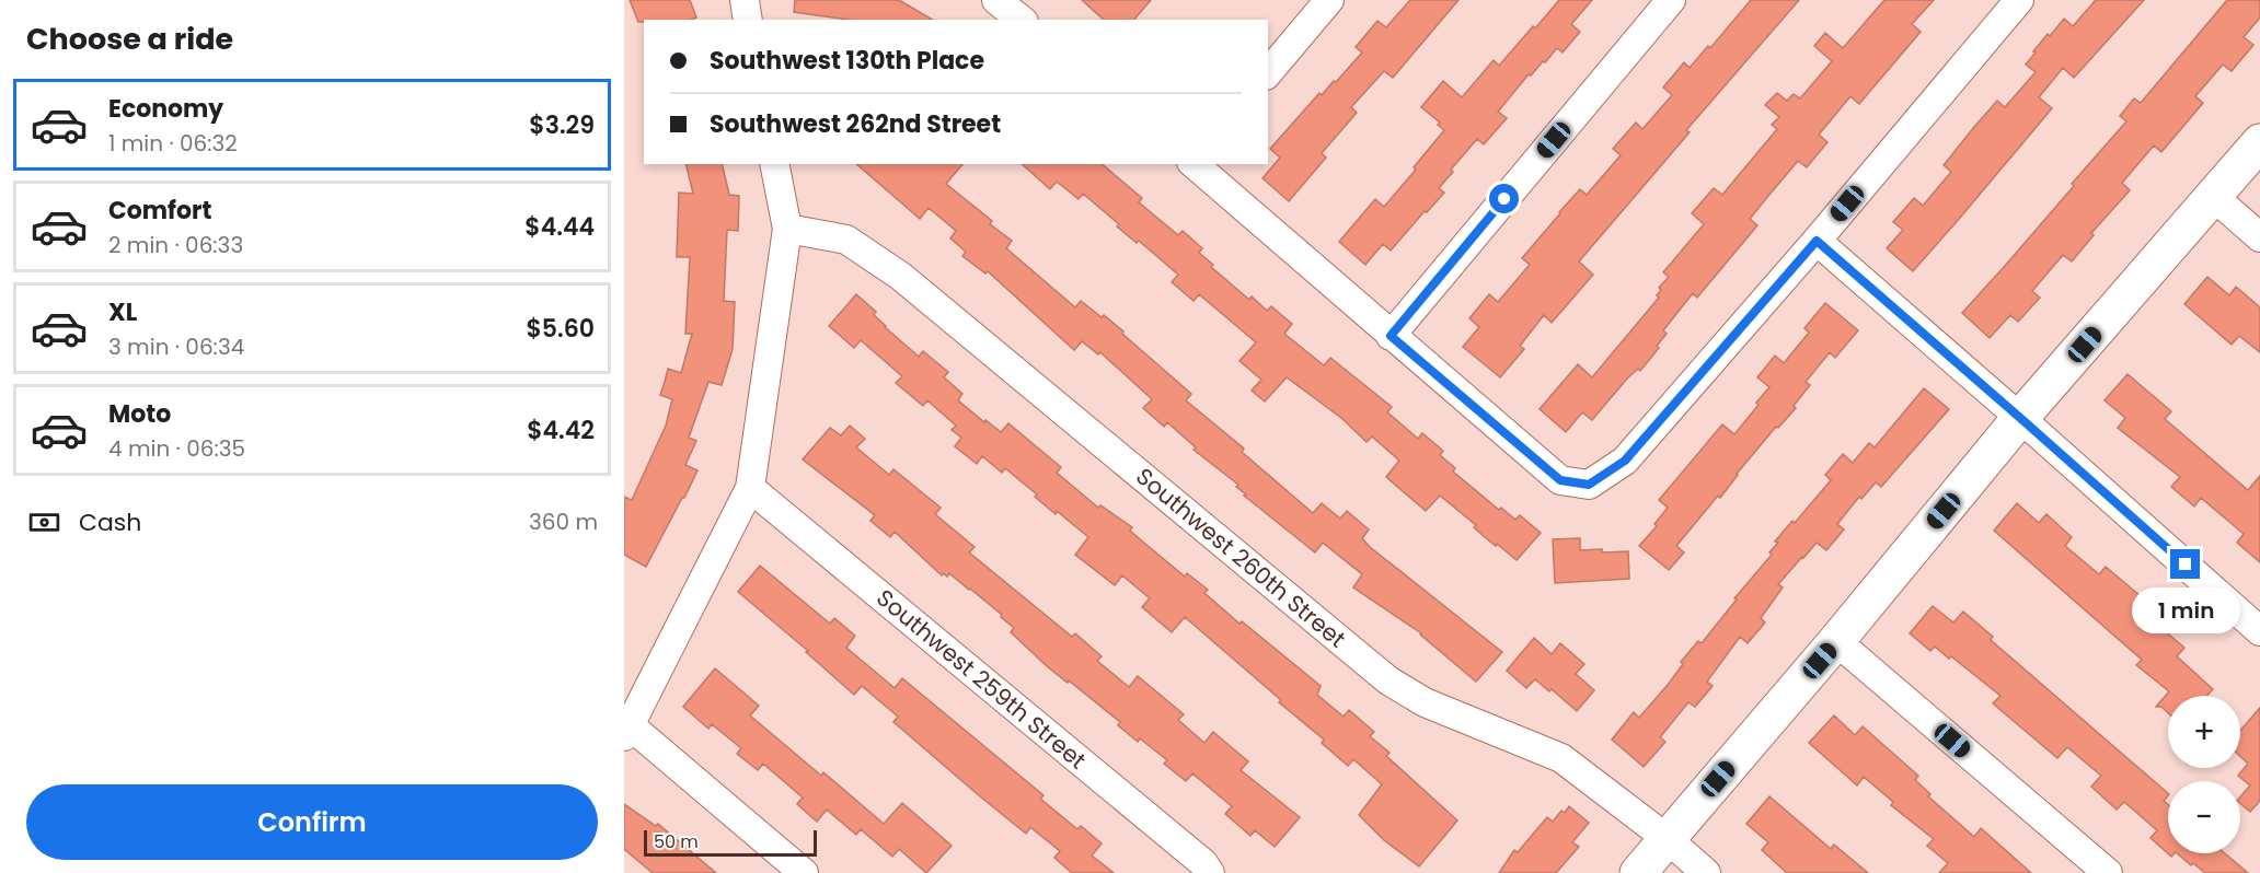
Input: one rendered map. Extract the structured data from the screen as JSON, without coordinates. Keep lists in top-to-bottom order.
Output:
{
  "streets": {
    "street": ["Southwest 260th Street", "Southwest 259th Street"]
  },
  "scale_bar": "50 m",
  "page": {
    "heading": "Choose a ride",
    "banner": ["Southwest 130th Place", "Southwest 262nd Street"],
    "list": [
      {
        "name": "Economy",
        "note": "1 min · 06:32",
        "value": "$3.29"
      },
      {
        "name": "Comfort",
        "note": "2 min · 06:33",
        "value": "$4.44"
      },
      {
        "name": "XL",
        "note": "3 min · 06:34",
        "value": "$5.60"
      },
      {
        "name": "Moto",
        "note": "4 min · 06:35",
        "value": "$4.42"
      }
    ],
    "pay": ["Cash", "360 m"],
    "bubble": "1 min",
    "map_buttons": ["+", "−"],
    "buttons": "Confirm",
    "scale": "50 m"
  }
}
